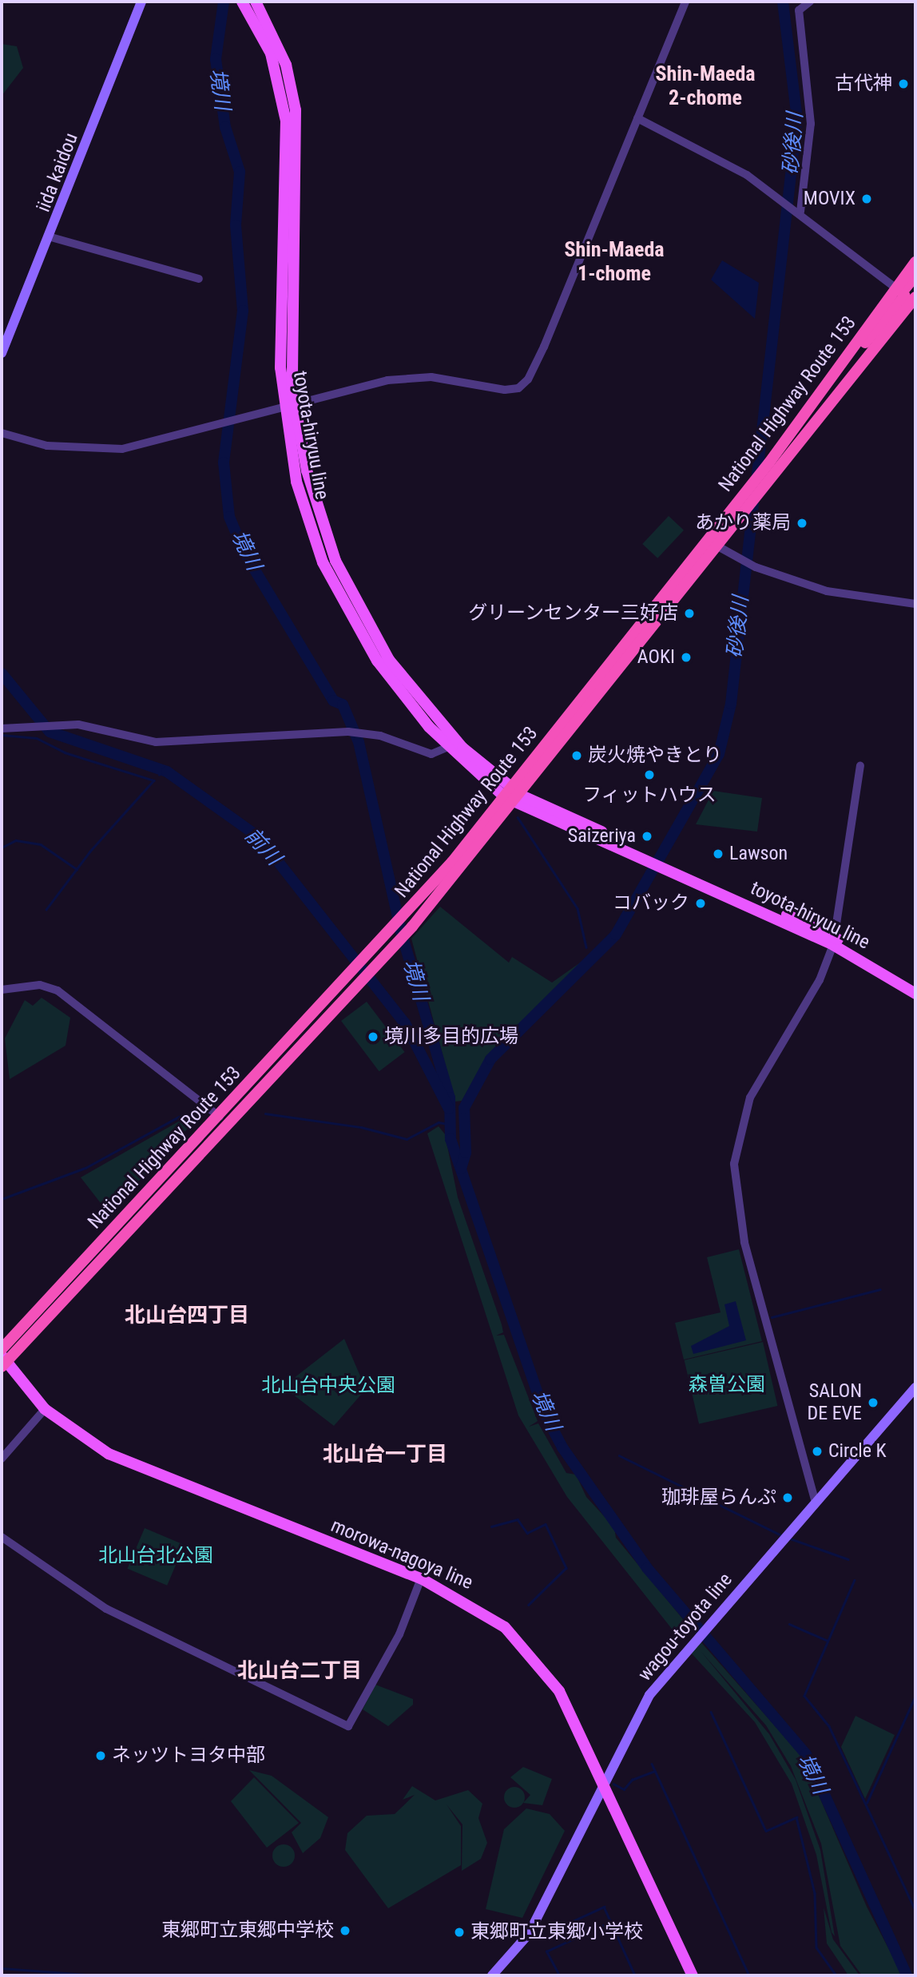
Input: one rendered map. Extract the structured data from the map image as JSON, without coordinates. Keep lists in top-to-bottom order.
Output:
{
  "streets": {
    "highway": ["National Highway Route 153"],
    "main road": [
      "iida kaidou",
      "toyota-hiryuu line",
      "morowa-nagoya line",
      "wagou-toyota line"
    ]
  },
  "crossings": [
    ["National Highway Route 153", "toyota-hiryuu line"],
    ["National Highway Route 153", "morowa-nagoya line"],
    ["morowa-nagoya line", "wagou-toyota line"]
  ],
  "districts": [
    "Shin-Maeda 2-chome",
    "Shin-Maeda 1-chome",
    "北山台四丁目",
    "北山台一丁目",
    "北山台二丁目"
  ],
  "water": ["境川", "砂後川", "前川"],
  "parks": ["森曽公園", "北山台中央公園", "北山台北公園"],
  "places": [
    "古代神",
    "MOVIX",
    "あかり薬局",
    "グリーンセンター三好店",
    "AOKI",
    "炭火焼やきとり",
    "フィットハウス",
    "Saizeriya",
    "Lawson",
    "コバック",
    "境川多目的広場",
    "SALON DE EVE",
    "Circle K",
    "珈琲屋らんぷ",
    "ネッツトヨタ中部",
    "東郷町立東郷中学校",
    "東郷町立東郷小学校"
  ]
}
